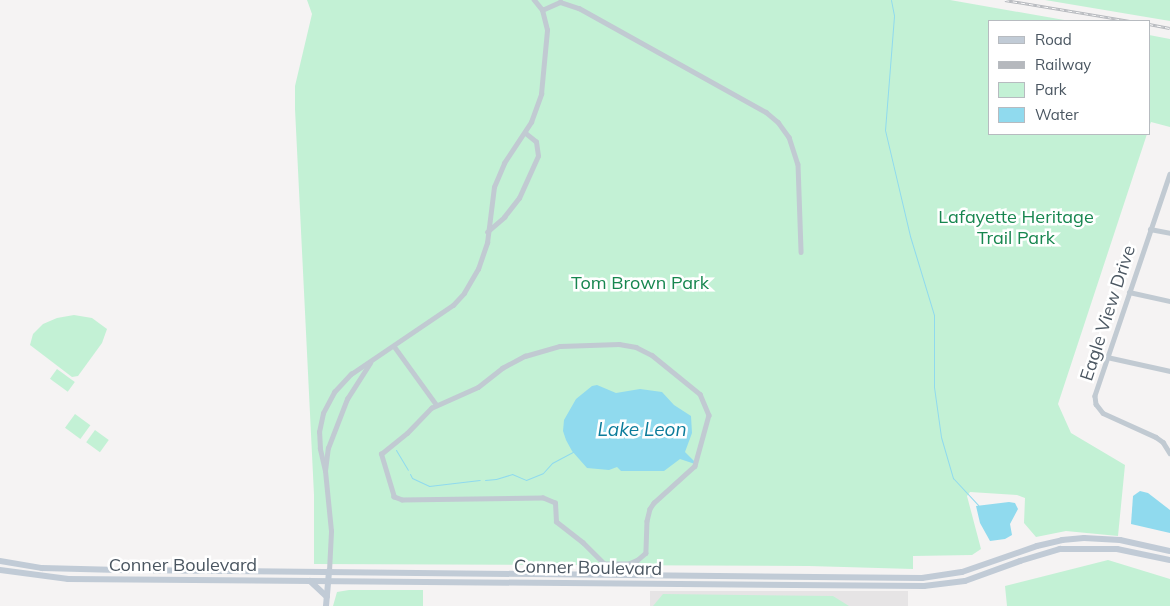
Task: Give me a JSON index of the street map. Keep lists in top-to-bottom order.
{
  "streets": {
    "main road": ["Conner Boulevard"],
    "street": ["Eagle View Drive"]
  },
  "water": ["Lake Leon"],
  "parks": ["Lafayette Heritage Trail Park", "Tom Brown Park"],
  "legend": [
    "Road",
    "Railway",
    "Park",
    "Water"
  ]
}
